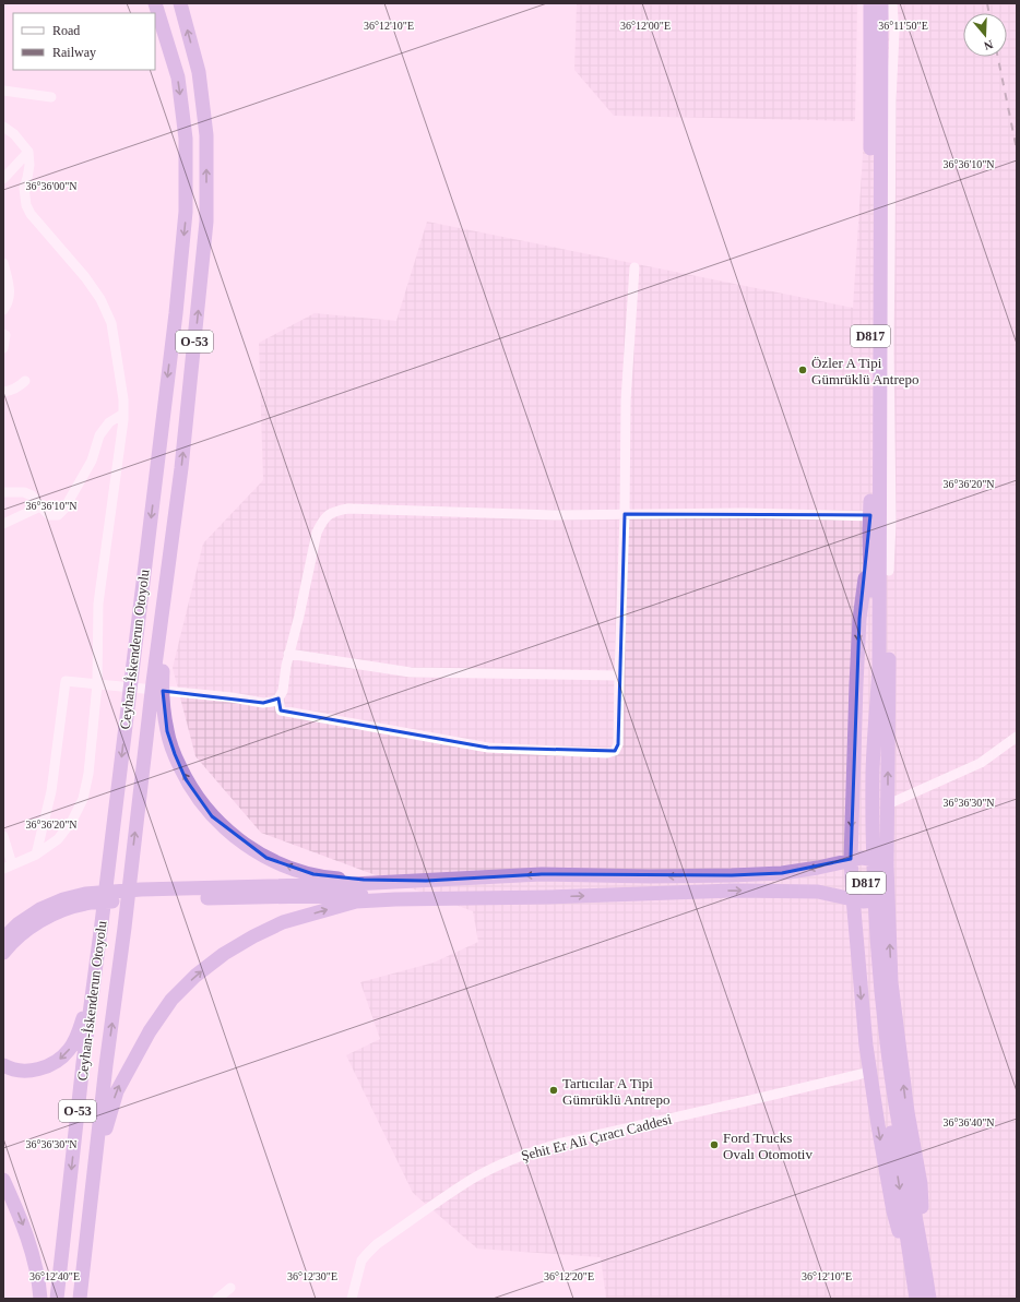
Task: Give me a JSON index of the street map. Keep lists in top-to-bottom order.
{
  "streets": {
    "highway": ["D817", "O-53", "Ceyhan-İskenderun Otoyolu"],
    "street": ["Şehit Er Ali Çıracı Caddesi"]
  },
  "places": ["Özler A Tipi Gümrüklü Antrepo", "Tartıcılar A Tipi Gümrüklü Antrepo", "Ford Trucks Ovalı Otomotiv"],
  "legend": ["Road", "Railway"],
  "north": "bottom",
  "coordinates": [
    "36°12'00\"E",
    "36°12'10\"E",
    "36°11'50\"E",
    "36°36'10\"N",
    "36°36'00\"N",
    "36°36'20\"N",
    "36°36'30\"N",
    "36°36'40\"N",
    "36°12'40\"E",
    "36°12'30\"E",
    "36°12'20\"E"
  ]
}
